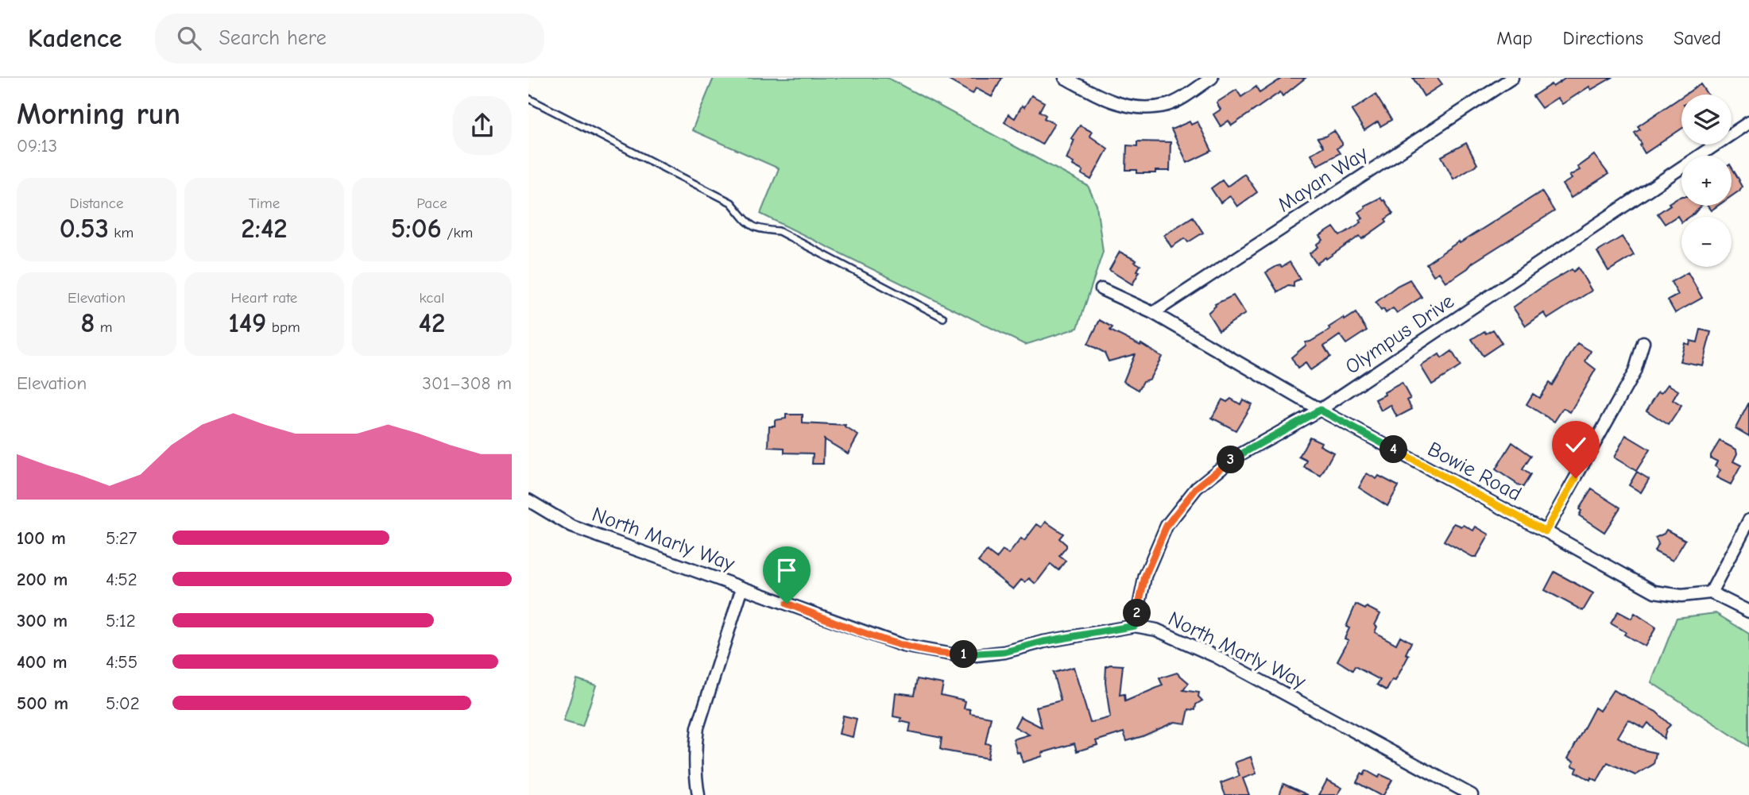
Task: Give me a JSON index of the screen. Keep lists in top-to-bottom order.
{
  "streets": {
    "street": [
      "Mayan Way",
      "Olympus Drive",
      "Bowie Road",
      "North Marly Way"
    ]
  },
  "crossings": [
    ["Mayan Way", "Bowie Road"],
    ["Olympus Drive", "Bowie Road"],
    ["Olympus Drive", "North Marly Way"]
  ],
  "page": {
    "header": "Kadence",
    "search": "Search here",
    "nav": ["Map", "Directions", "Saved"],
    "heading": ["Morning run", "09:13"],
    "map_buttons": ["+", "−"],
    "stats": [
      ["Distance", "0.53 km"],
      ["Time", "2:42"],
      ["Pace", "5:06 /km"],
      ["Elevation", "8 m"],
      ["Heart rate", "149 bpm"],
      ["kcal", "42"]
    ],
    "chart": ["Elevation", "301–308 m"],
    "pins": [
      "4",
      "3",
      "2",
      "1"
    ],
    "list": [
      {
        "name": "100 m",
        "note": "5:27"
      },
      {
        "name": "200 m",
        "note": "4:52"
      },
      {
        "name": "300 m",
        "note": "5:12"
      },
      {
        "name": "400 m",
        "note": "4:55"
      },
      {
        "name": "500 m",
        "note": "5:02"
      }
    ]
  }
}
